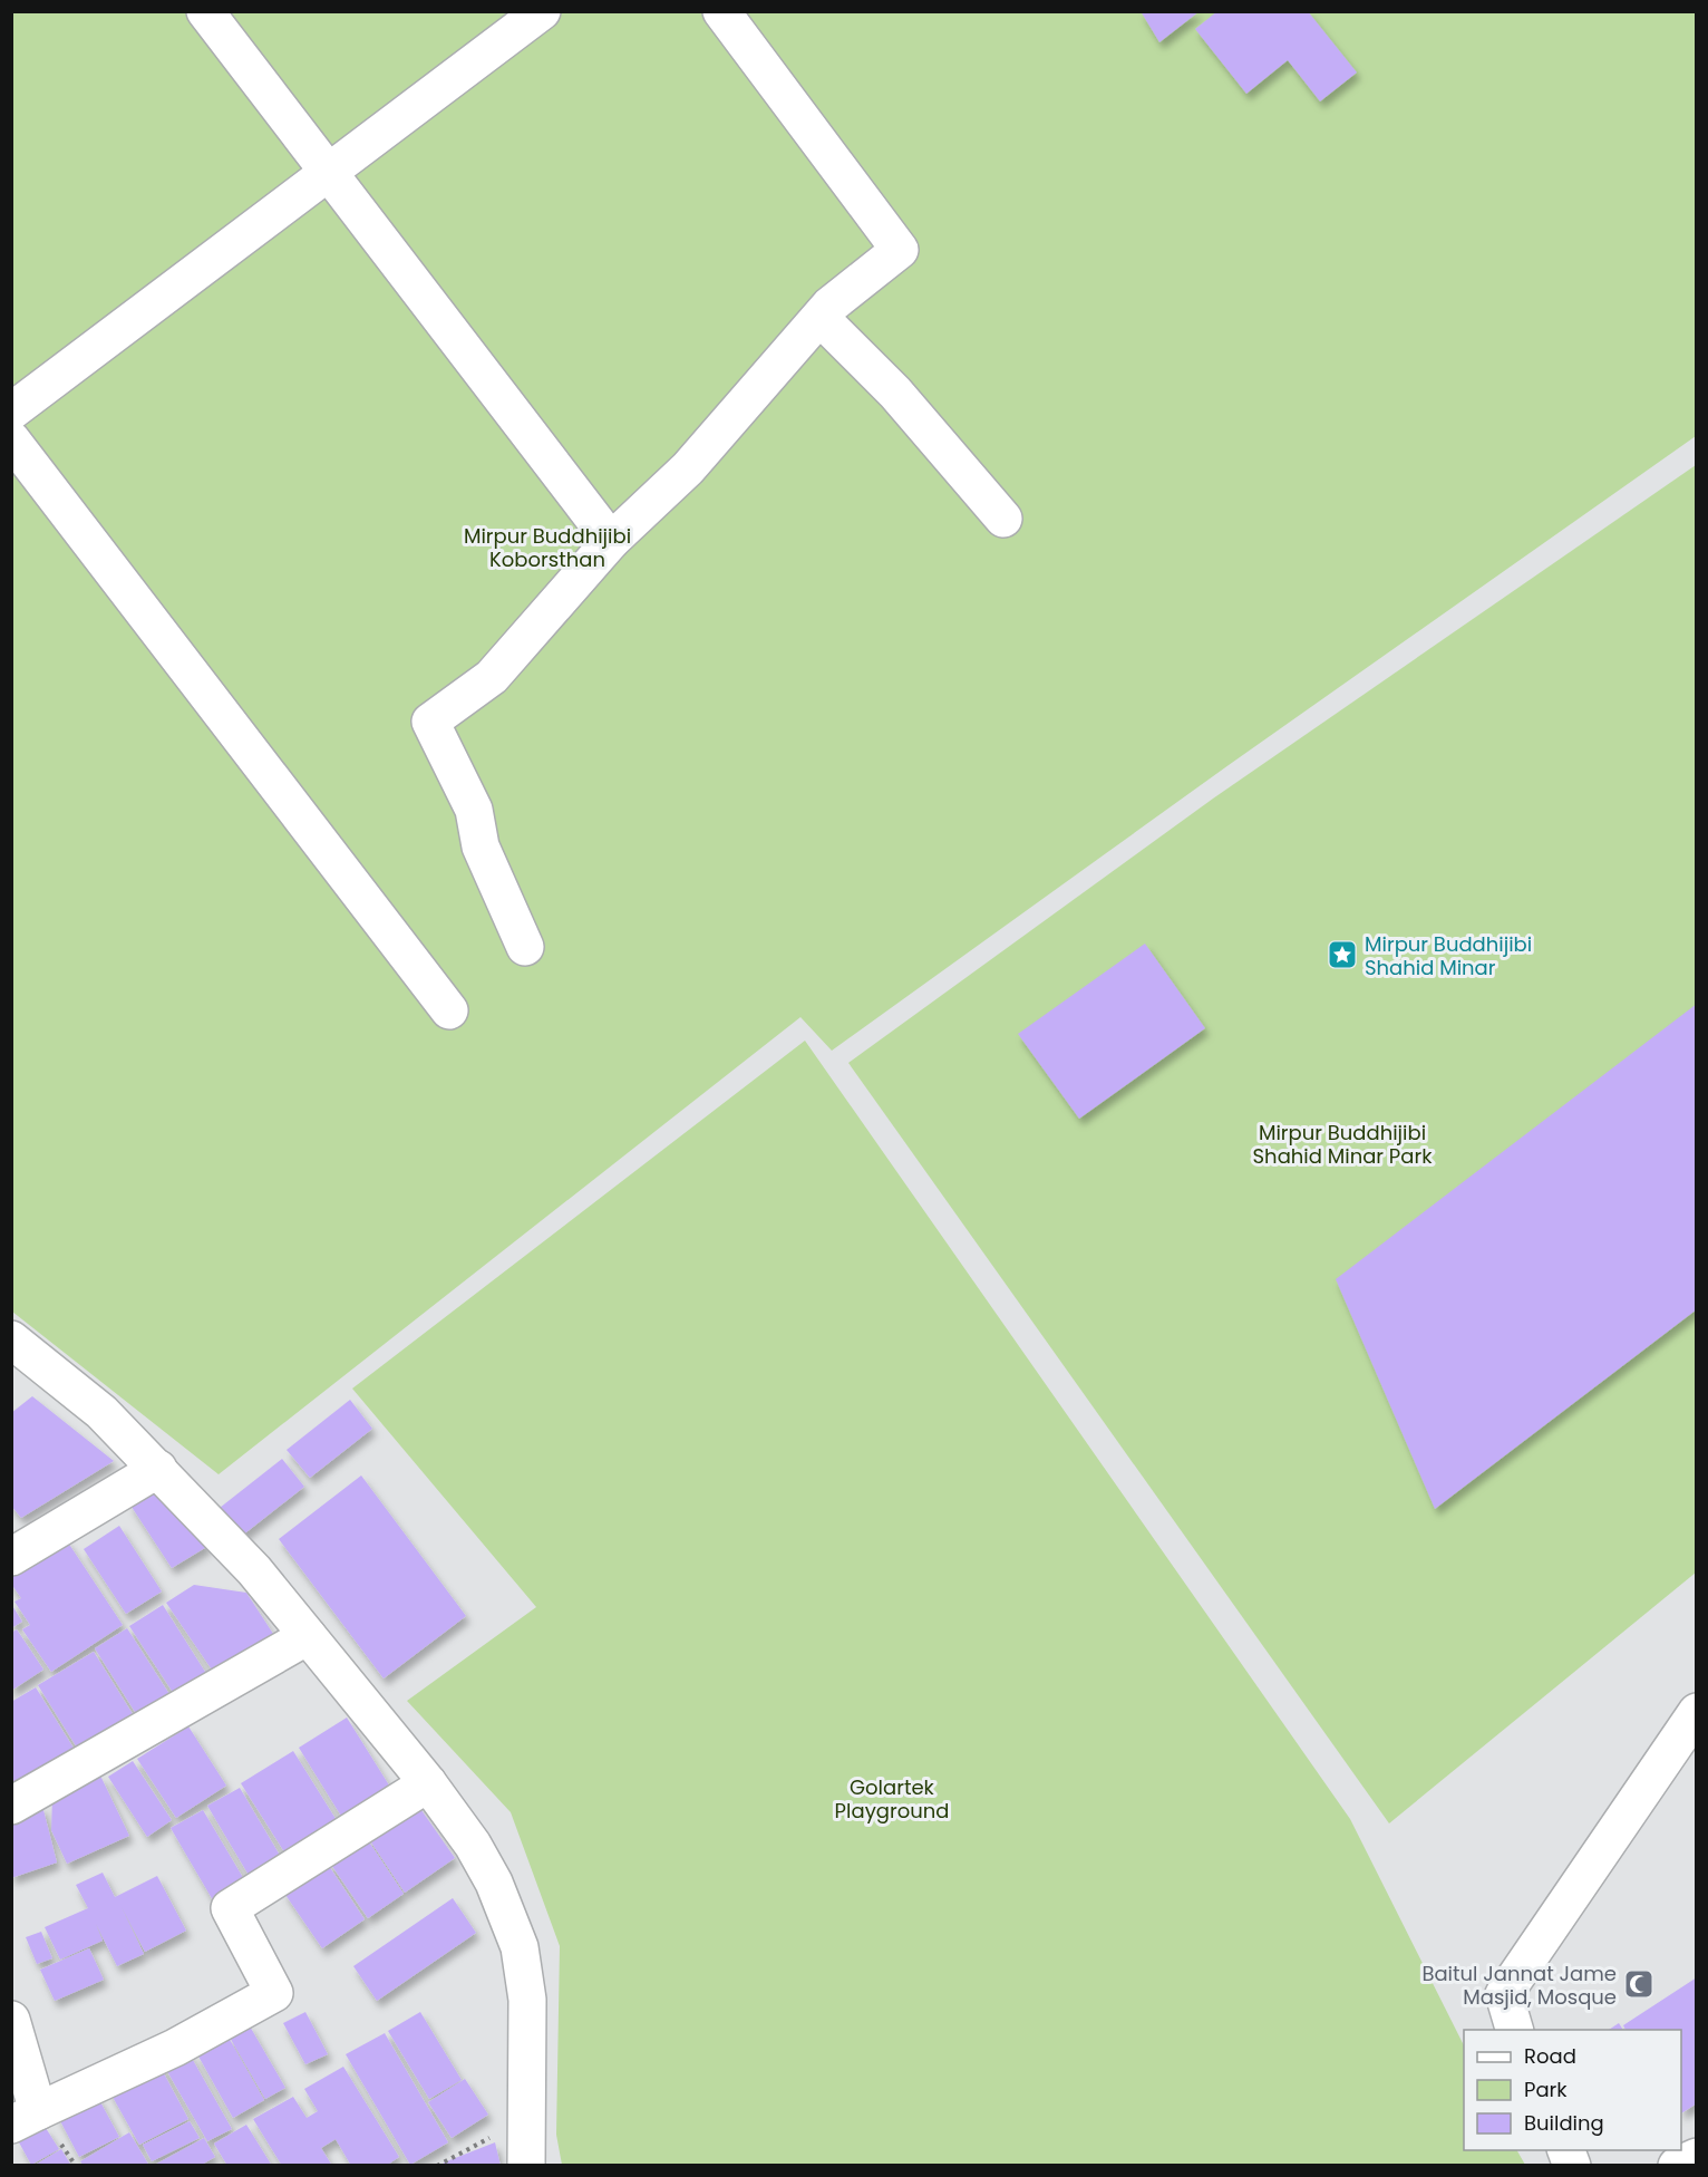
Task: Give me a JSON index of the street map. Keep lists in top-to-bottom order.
{
  "parks": ["Mirpur Buddhijibi Koborsthan", "Mirpur Buddhijibi Shahid Minar Park", "Golartek Playground"],
  "places": {
    "place": ["Mirpur Buddhijibi Shahid Minar"],
    "mosque": ["Baitul Jannat Jame Masjid, Mosque"]
  },
  "legend": ["Road", "Park", "Building"]
}
